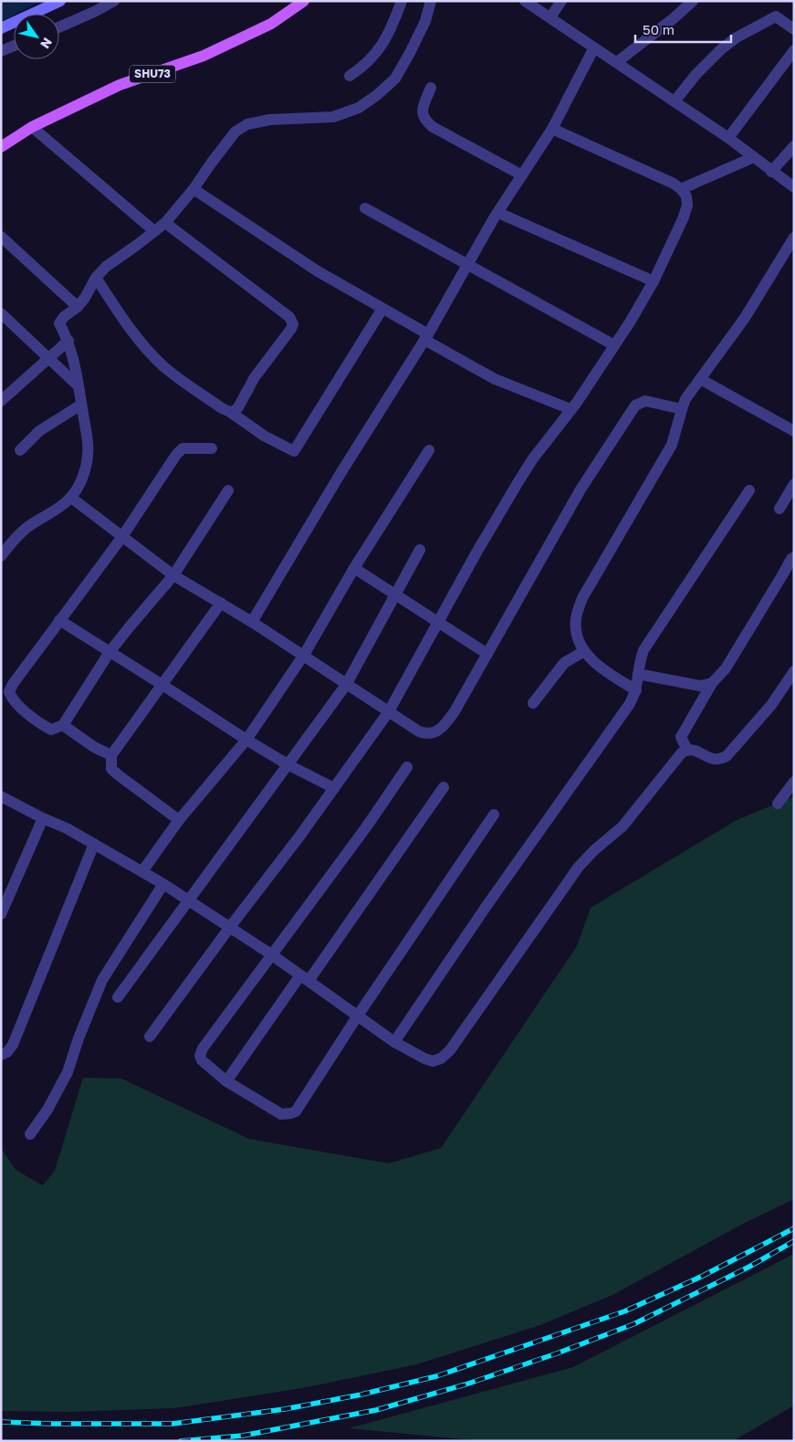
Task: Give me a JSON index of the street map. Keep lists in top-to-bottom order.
{
  "streets": {
    "main road": ["SHU73"]
  },
  "scale_bar": "50 m",
  "north": "bottom right"
}
